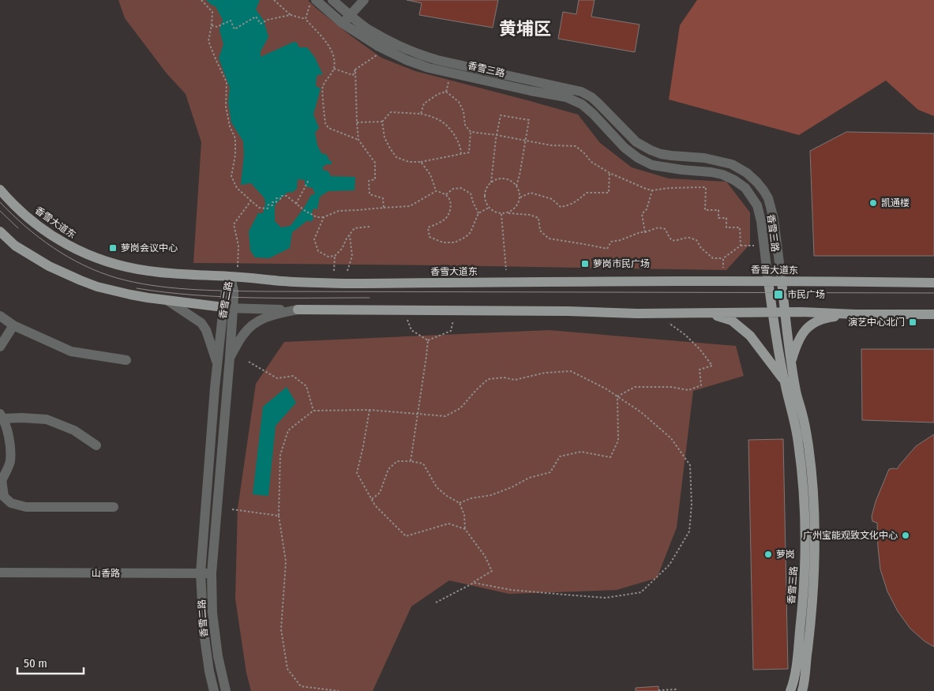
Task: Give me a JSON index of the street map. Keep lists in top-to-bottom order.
{
  "streets": {
    "main road": ["香雪三路", "香雪大道东"],
    "street": ["香雪二路", "山香路"]
  },
  "crossings": [
    ["香雪三路", "香雪大道东"],
    ["香雪大道东", "香雪二路"],
    ["香雪二路", "山香路"]
  ],
  "districts": ["黄埔区"],
  "places": {
    "other": ["凯通楼", "广州宝能观致文化中心", "萝岗"],
    "transit": [
      "萝岗会议中心",
      "萝岗市民广场",
      "市民广场",
      "演艺中心北门"
    ]
  },
  "scale_bar": "50 m"
}
